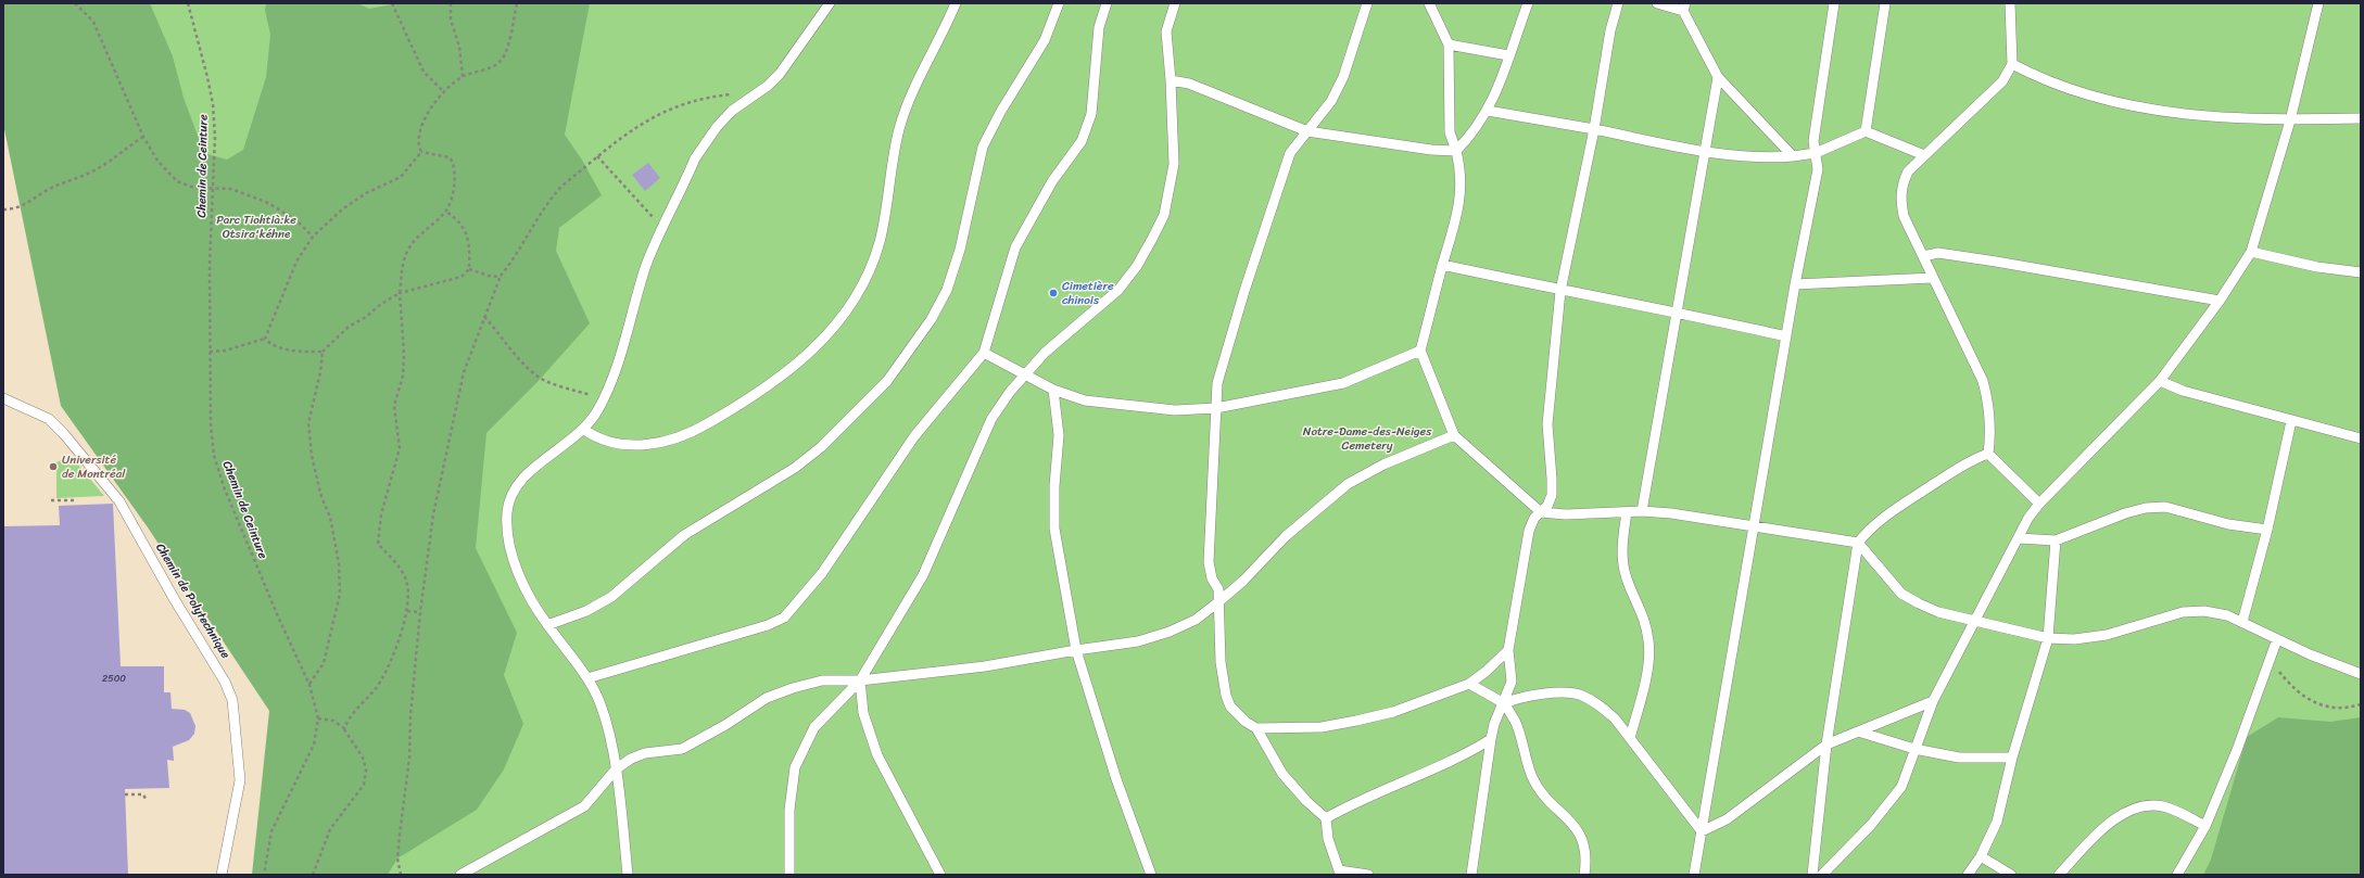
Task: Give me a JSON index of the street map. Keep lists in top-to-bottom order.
{
  "streets": {
    "lane": ["Chemin de Polytechnique"],
    "path": ["Chemin de Ceinture"]
  },
  "parks": ["Parc Tiohtià:ke Otsira'kéhne", "Notre-Dame-des-Neiges Cemetery"],
  "places": ["Cimetière chinois", "Université de Montréal"],
  "house_numbers": ["2500"]
}
